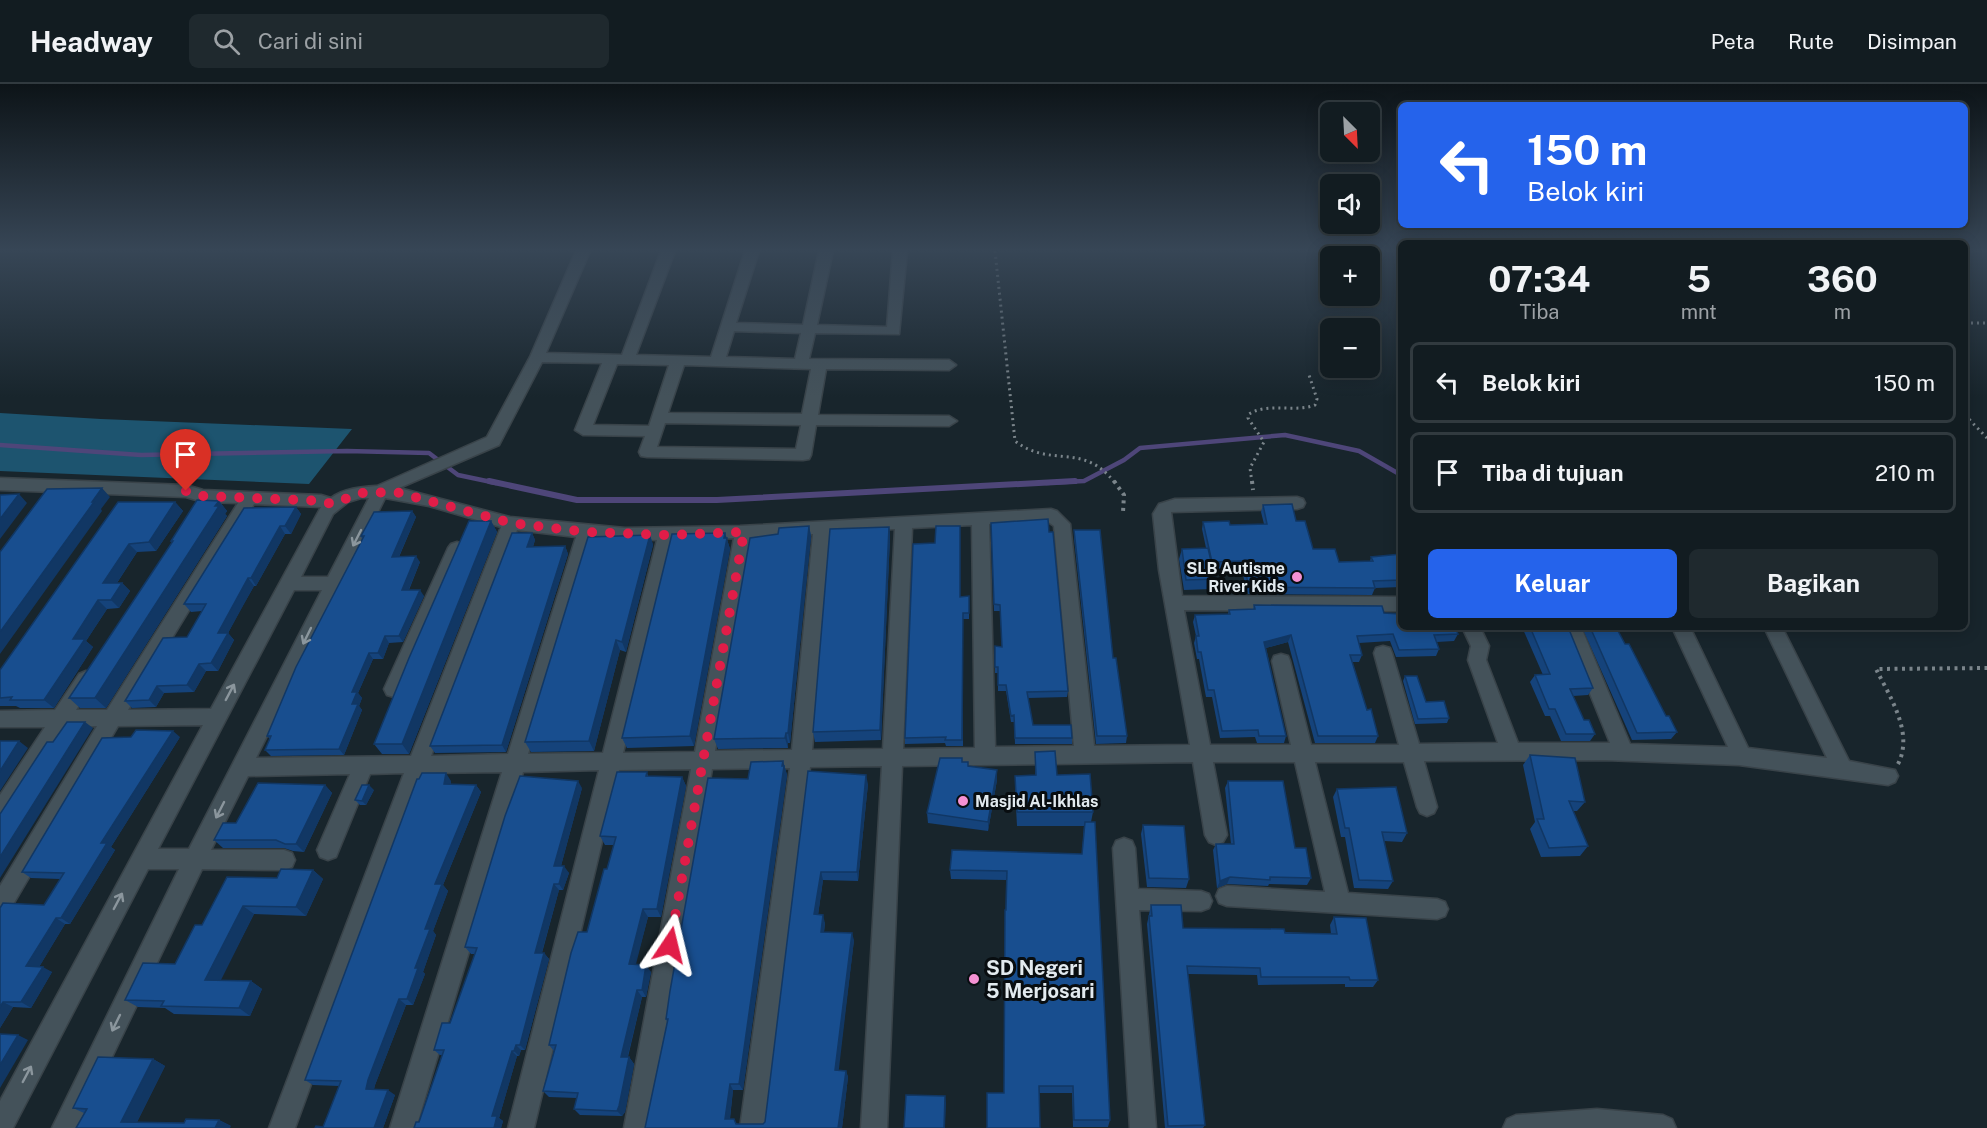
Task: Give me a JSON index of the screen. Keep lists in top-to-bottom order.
{
  "places": ["SLB Autisme River Kids", "Masjid Al-Ikhlas", "SD Negeri 5 Merjosari"],
  "north": "bottom right",
  "page": {
    "header": "Headway",
    "search": "Cari di sini",
    "nav": ["Peta", "Rute", "Disimpan"],
    "map_buttons": ["+", "−"],
    "turn": ["150 m", "Belok kiri"],
    "eta": [
      "07:34",
      "Tiba",
      "5",
      "mnt",
      "360",
      "m"
    ],
    "list": [
      {
        "name": "Belok kiri",
        "value": "150 m"
      },
      {
        "name": "Tiba di tujuan",
        "value": "210 m"
      }
    ],
    "buttons": ["Keluar", "Bagikan"]
  }
}
